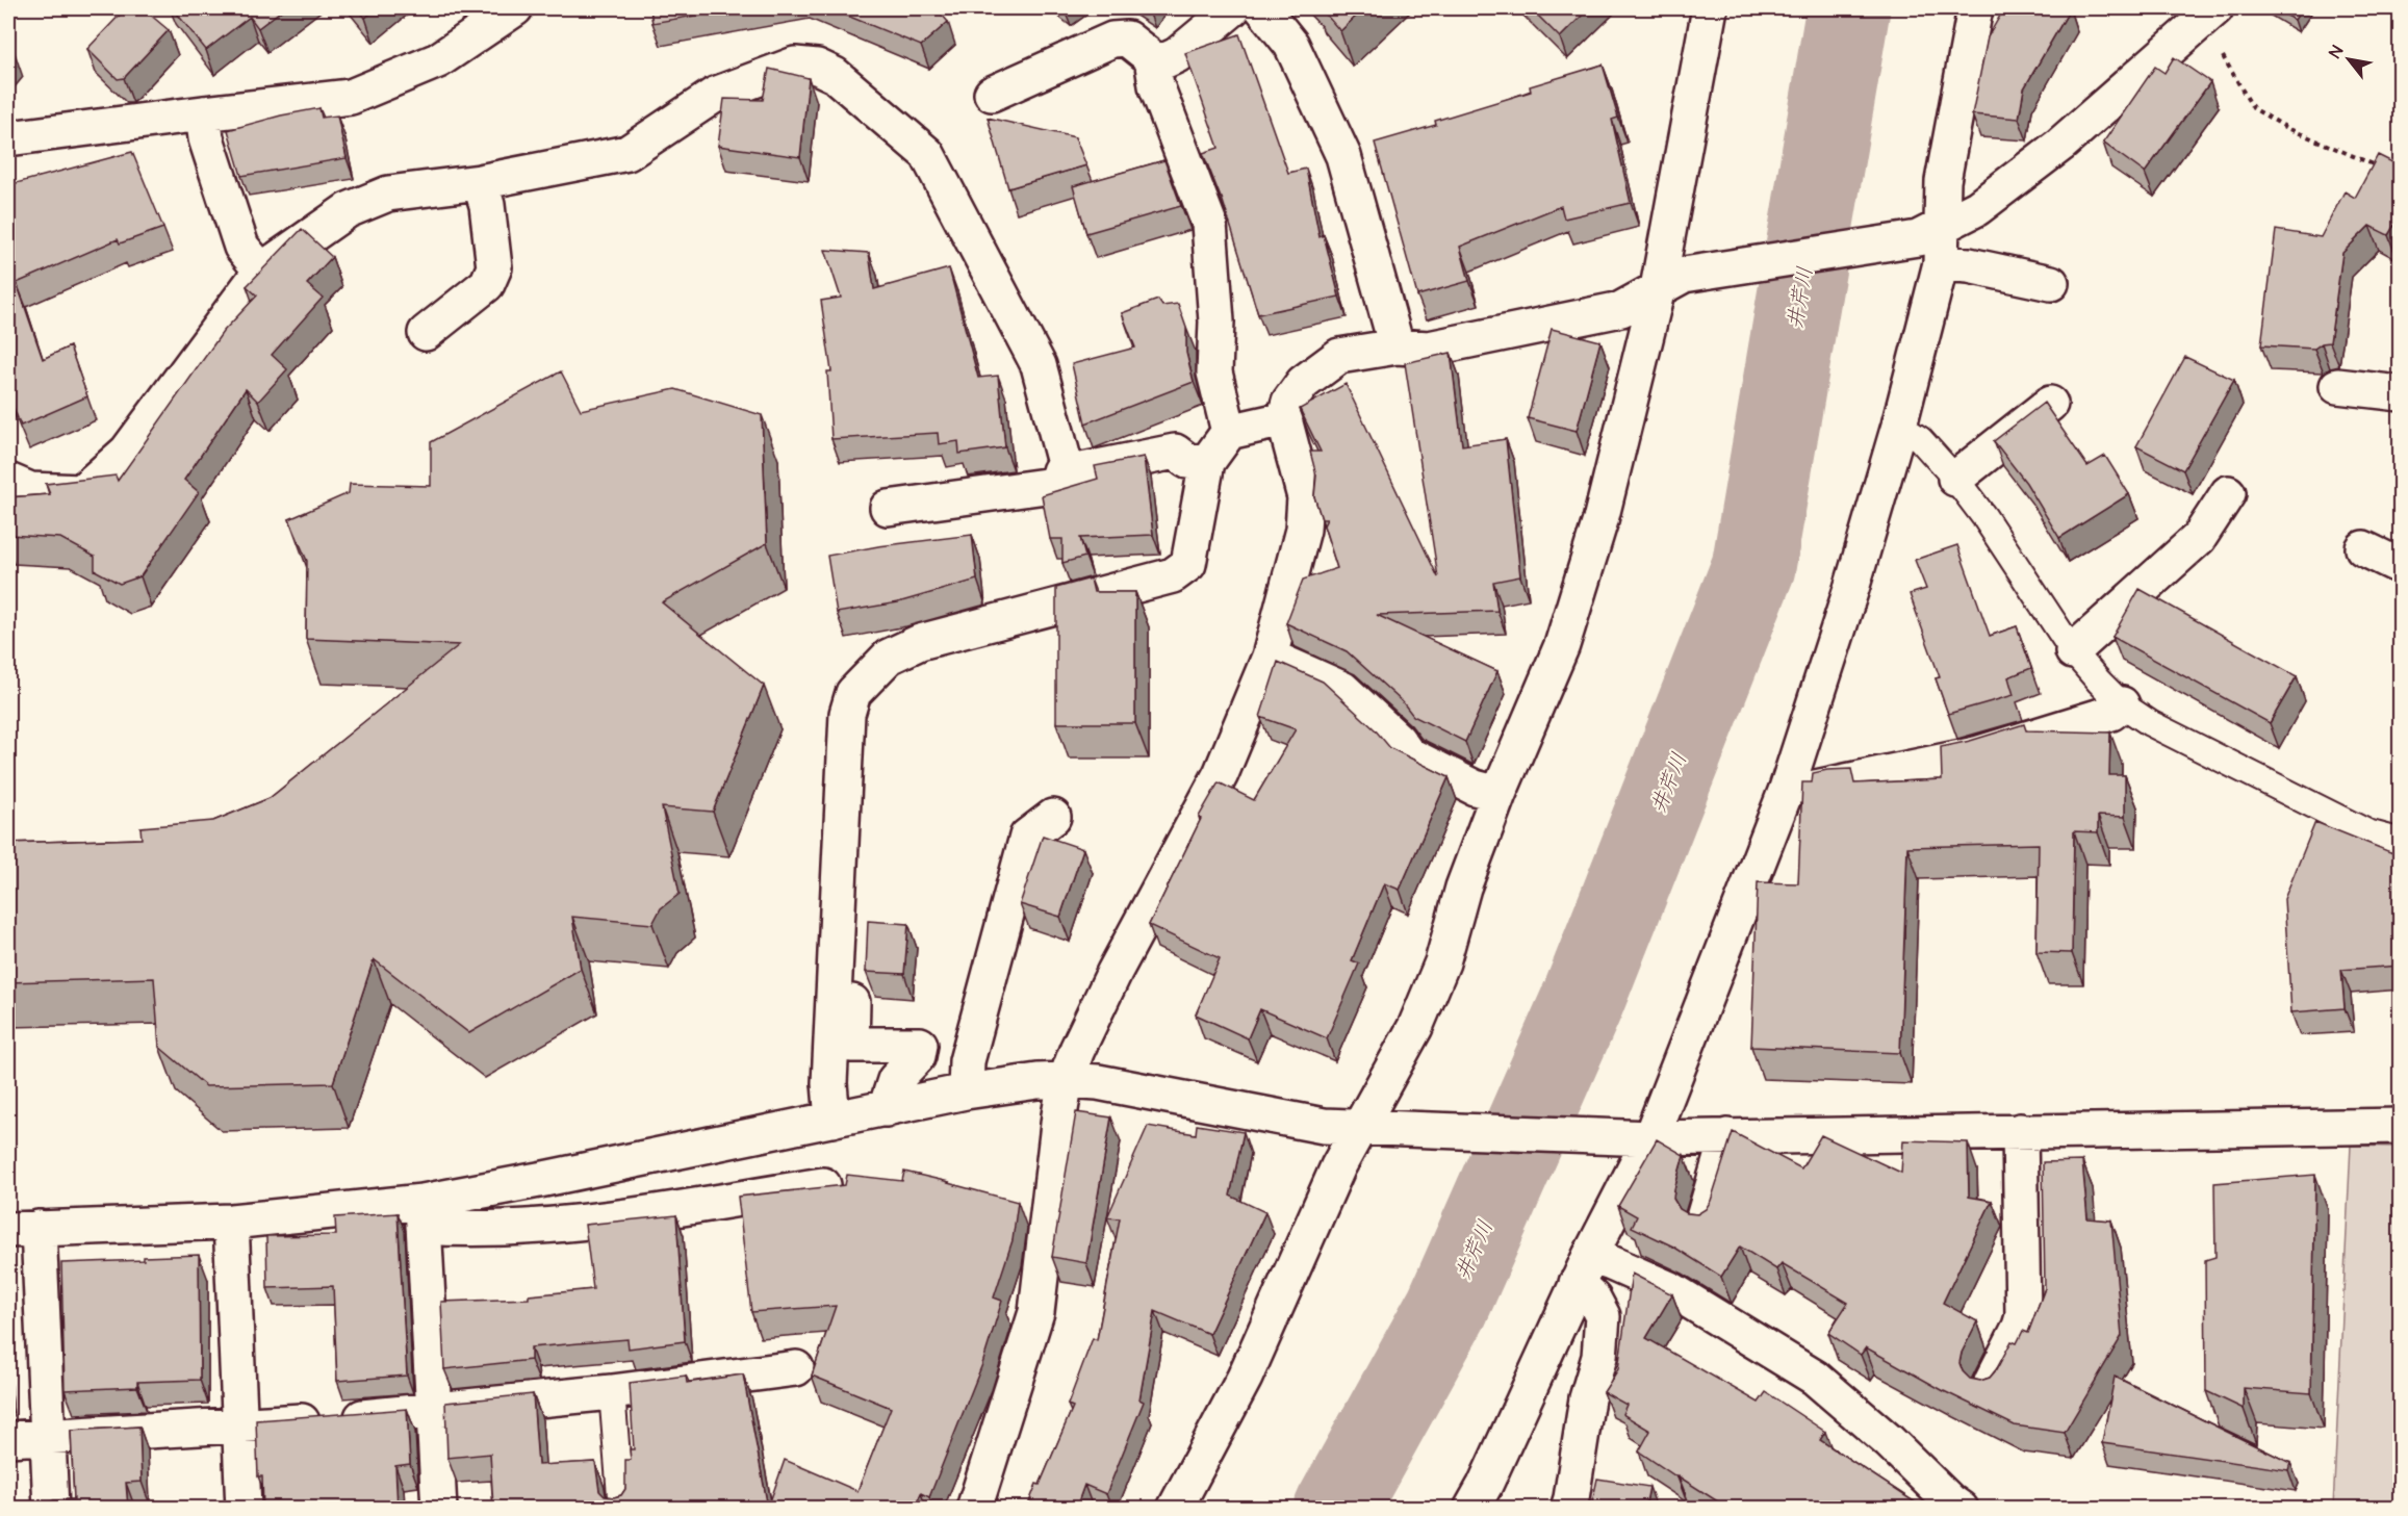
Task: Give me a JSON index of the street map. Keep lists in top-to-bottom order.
{
  "water": ["井芹川"],
  "north": "top left"
}
